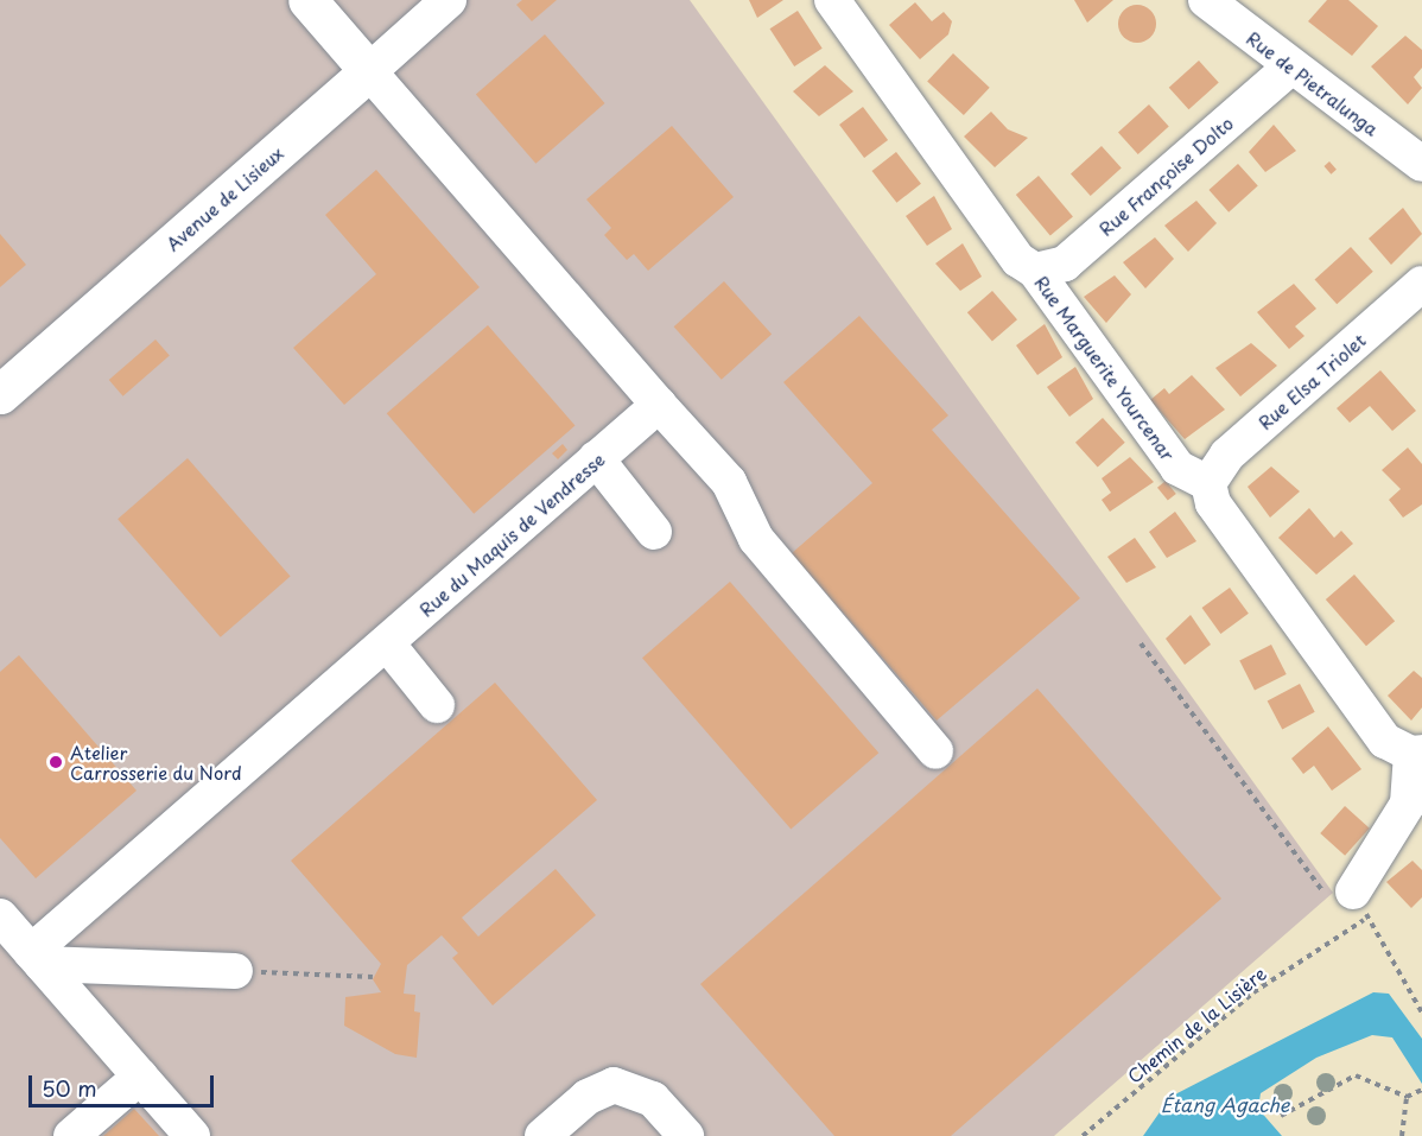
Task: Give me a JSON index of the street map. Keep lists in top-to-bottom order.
{
  "streets": {
    "main road": ["Avenue de Lisieux"],
    "street": [
      "Rue de Pietralunga",
      "Rue Françoise Dolto",
      "Rue Marguerite Yourcenar",
      "Rue Elsa Triolet",
      "Rue du Maquis de Vendresse"
    ],
    "path": ["Chemin de la Lisière"]
  },
  "crossings": [
    ["Rue de Pietralunga", "Rue Françoise Dolto"],
    ["Rue Françoise Dolto", "Rue Marguerite Yourcenar"],
    ["Rue Marguerite Yourcenar", "Rue Elsa Triolet"]
  ],
  "water": ["Étang Agache"],
  "places": ["Atelier Carrosserie du Nord"],
  "scale_bar": "50 m"
}
